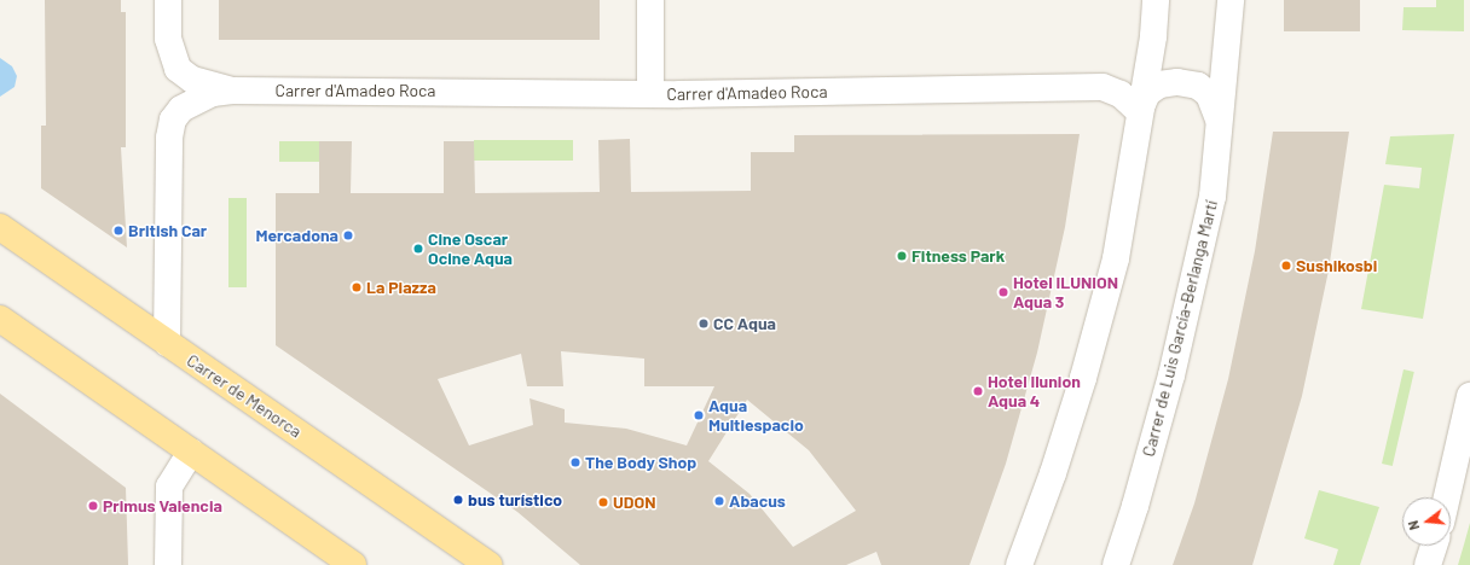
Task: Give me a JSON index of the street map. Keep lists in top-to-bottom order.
{
  "streets": {
    "main road": ["Carrer de Menorca"],
    "street": ["Carrer d'Amadeo Roca", "Carrer de Luis García-Berlanga Martí"]
  },
  "places": [
    "British Car",
    "Mercadona",
    "Cine Oscar Ocine Aqua",
    "Fitness Park",
    "Sushikosbi",
    "La Piazza",
    "Hotel ILUNION Aqua 3",
    "CC Aqua",
    "Hotel Ilunion Aqua 4",
    "Aqua Multiespacio",
    "The Body Shop",
    "bus turístico",
    "Abacus",
    "UDON",
    "Primus Valencia"
  ],
  "north": "left"
}
